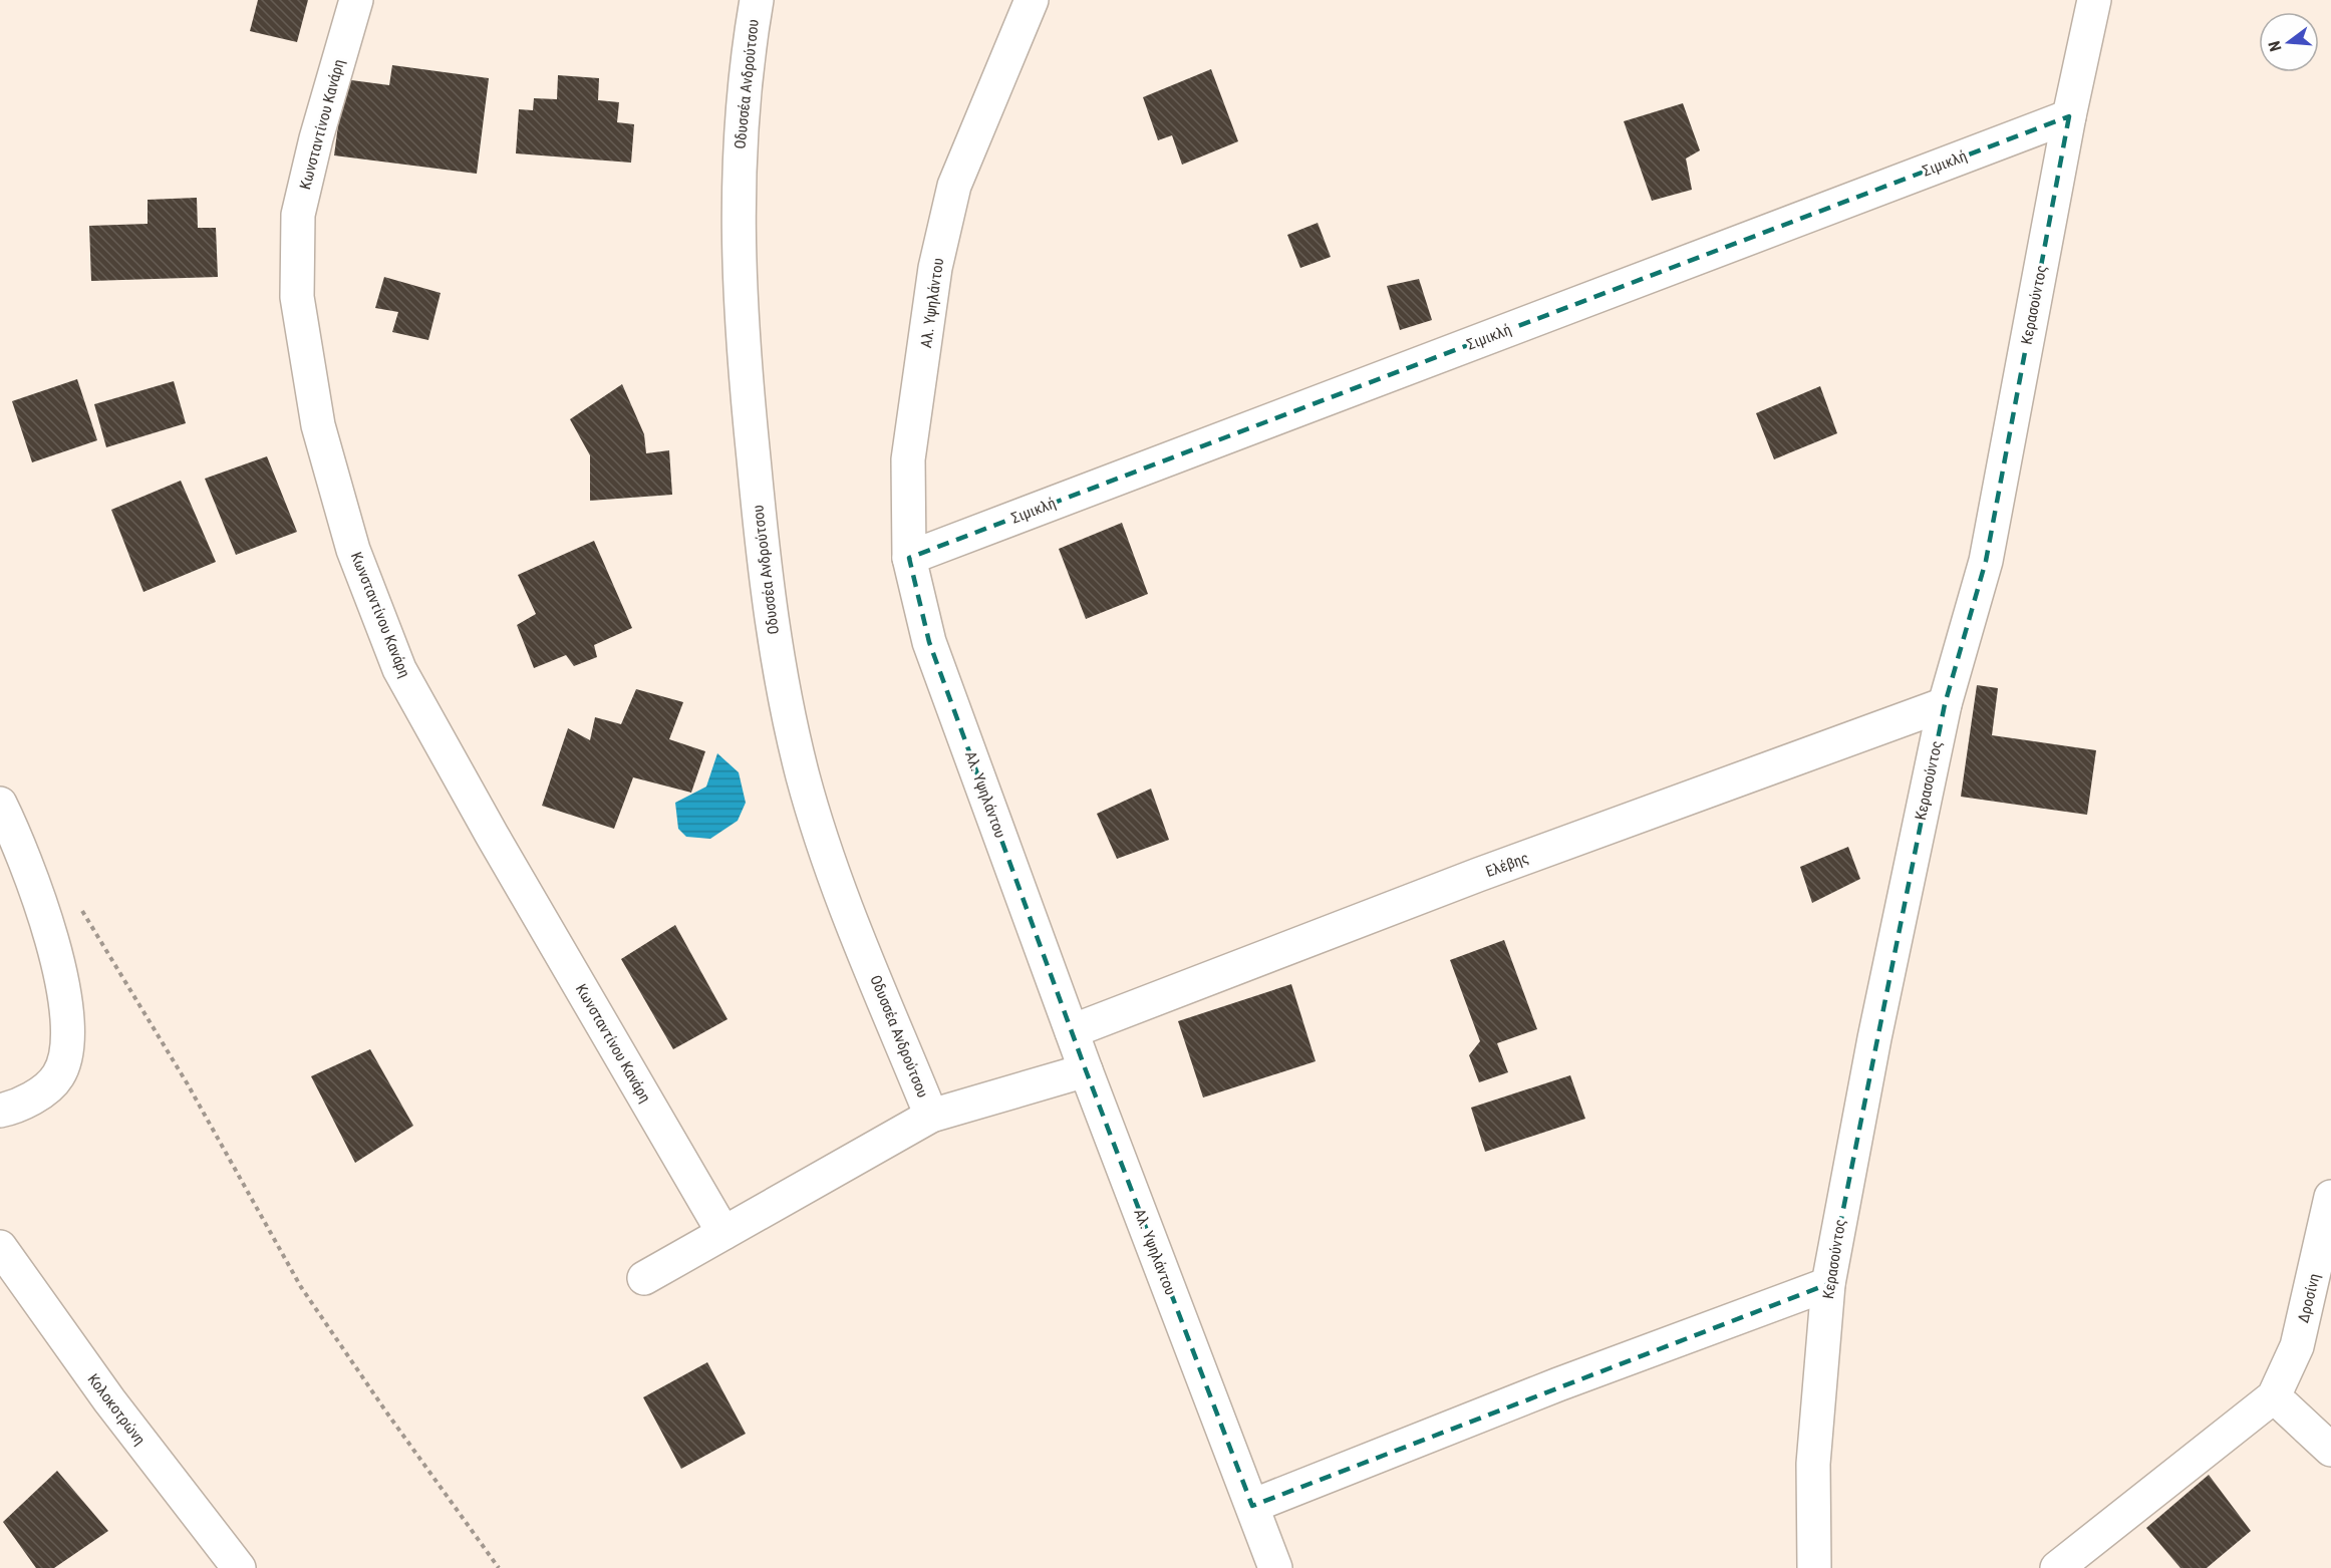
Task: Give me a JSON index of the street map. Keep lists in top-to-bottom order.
{
  "streets": {
    "street": [
      "Οδυσσέα Ανδρούτσου",
      "Κωνσταντίνου Κανάρη",
      "Σιμικλή",
      "Αλ. Υψηλάντου",
      "Κερασούντος",
      "Ελέβης",
      "Δροσίνη",
      "Κολοκοτρώνη"
    ]
  },
  "crossings": [
    ["Σιμικλή", "Αλ. Υψηλάντου"],
    ["Σιμικλή", "Κερασούντος"],
    ["Αλ. Υψηλάντου", "Ελέβης"],
    ["Κερασούντος", "Ελέβης"]
  ],
  "north": "left"
}
